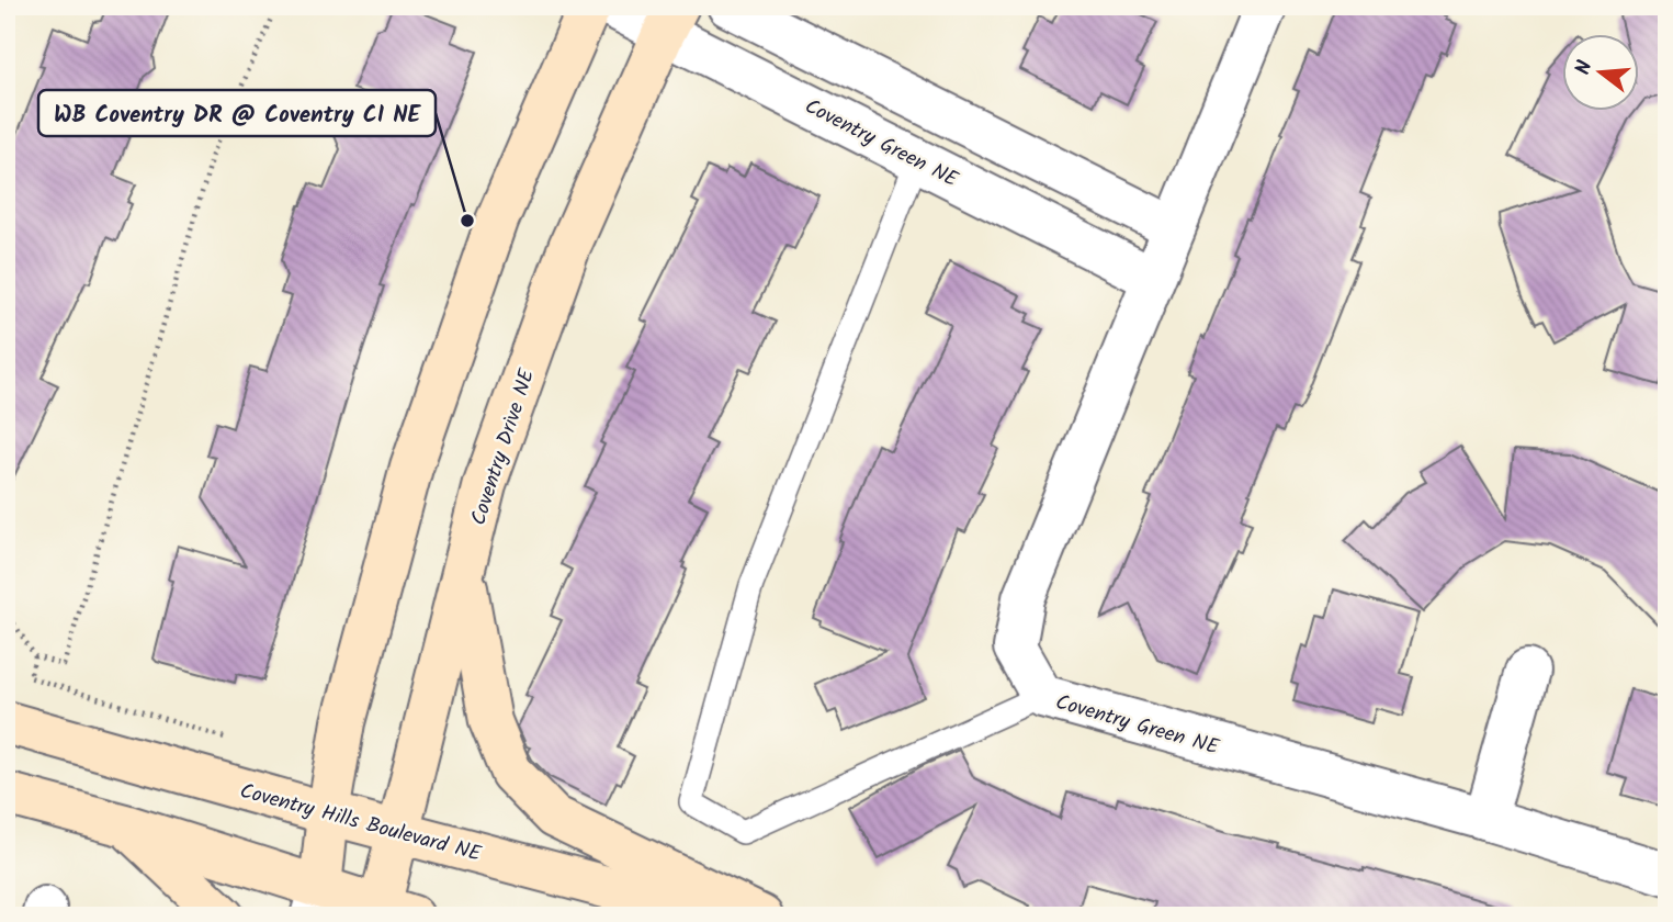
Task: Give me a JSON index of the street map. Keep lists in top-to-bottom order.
{
  "streets": {
    "street": ["Coventry Green NE", "Coventry Drive NE", "Coventry Hills Boulevard NE"]
  },
  "crossings": [
    ["Coventry Green NE", "Coventry Drive NE"],
    ["Coventry Drive NE", "Coventry Hills Boulevard NE"]
  ],
  "places": ["WB Coventry DR @ Coventry CI NE"],
  "north": "left"
}
